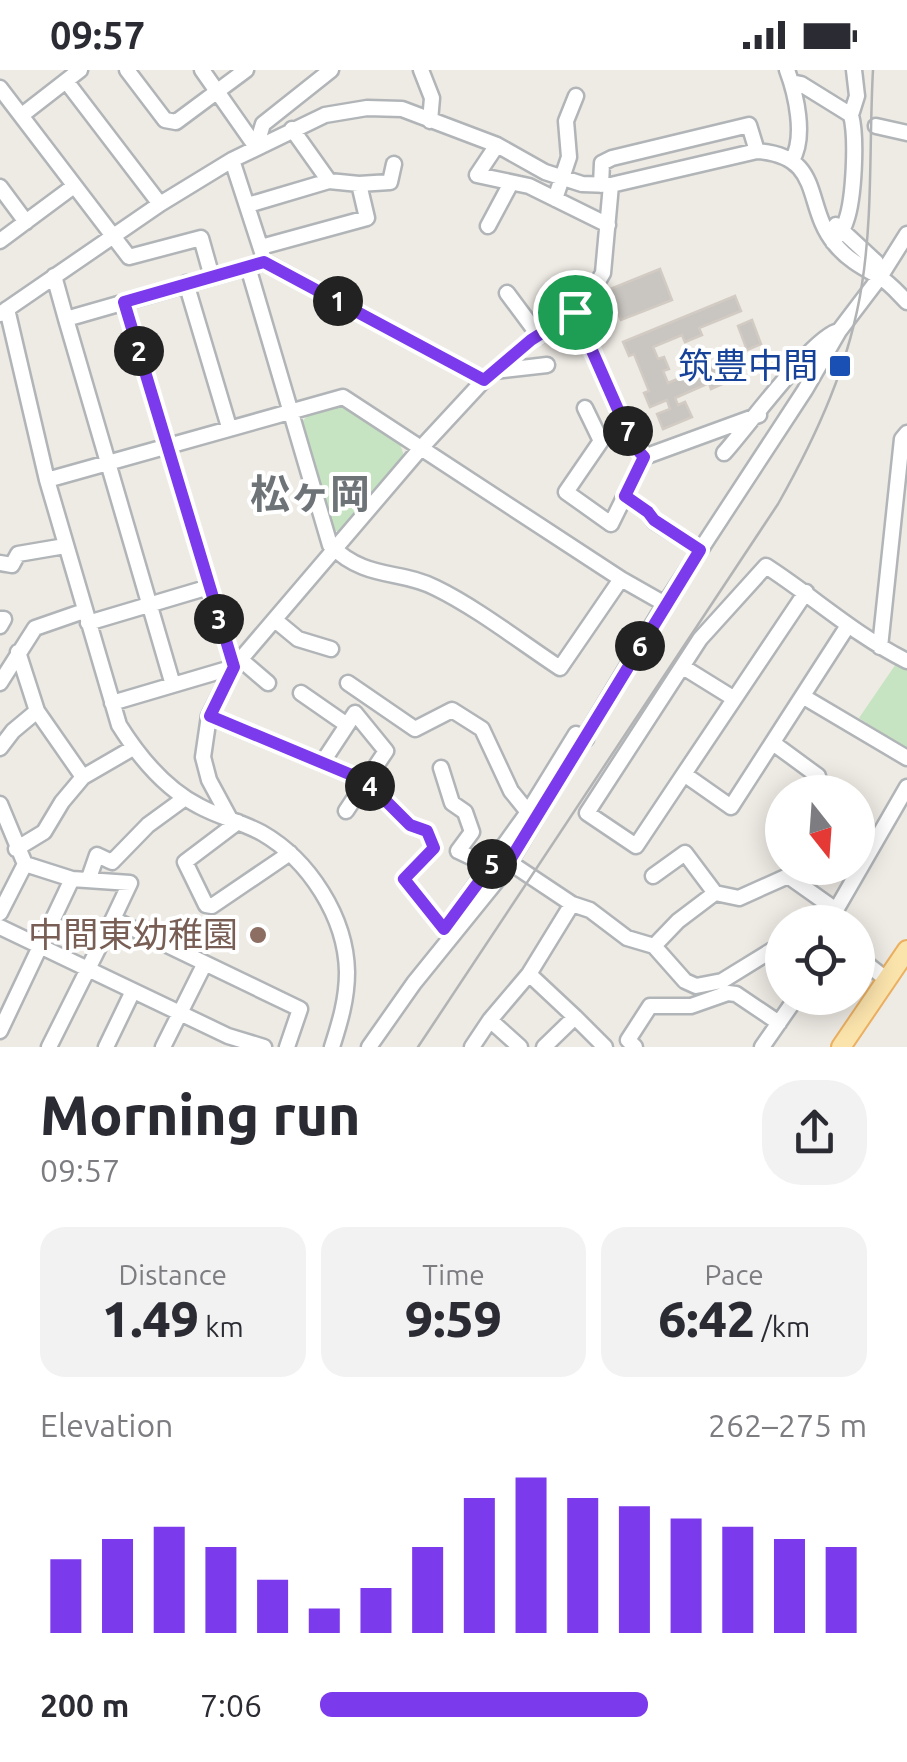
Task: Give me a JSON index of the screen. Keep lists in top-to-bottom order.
{
  "districts": ["松ヶ岡"],
  "places": {
    "transit": ["筑豊中間"],
    "other": ["中間東幼稚園"]
  },
  "north": "bottom",
  "page": {
    "status": "09:57",
    "pins": [
      "1",
      "2",
      "7",
      "3",
      "6",
      "4",
      "5"
    ],
    "heading": ["Morning run", "09:57"],
    "stats": [
      ["Distance", "1.49 km"],
      ["Time", "9:59"],
      ["Pace", "6:42 /km"]
    ],
    "chart": ["Elevation", "262–275 m"],
    "list": [
      {
        "name": "200 m",
        "note": "7:06"
      }
    ]
  }
}
